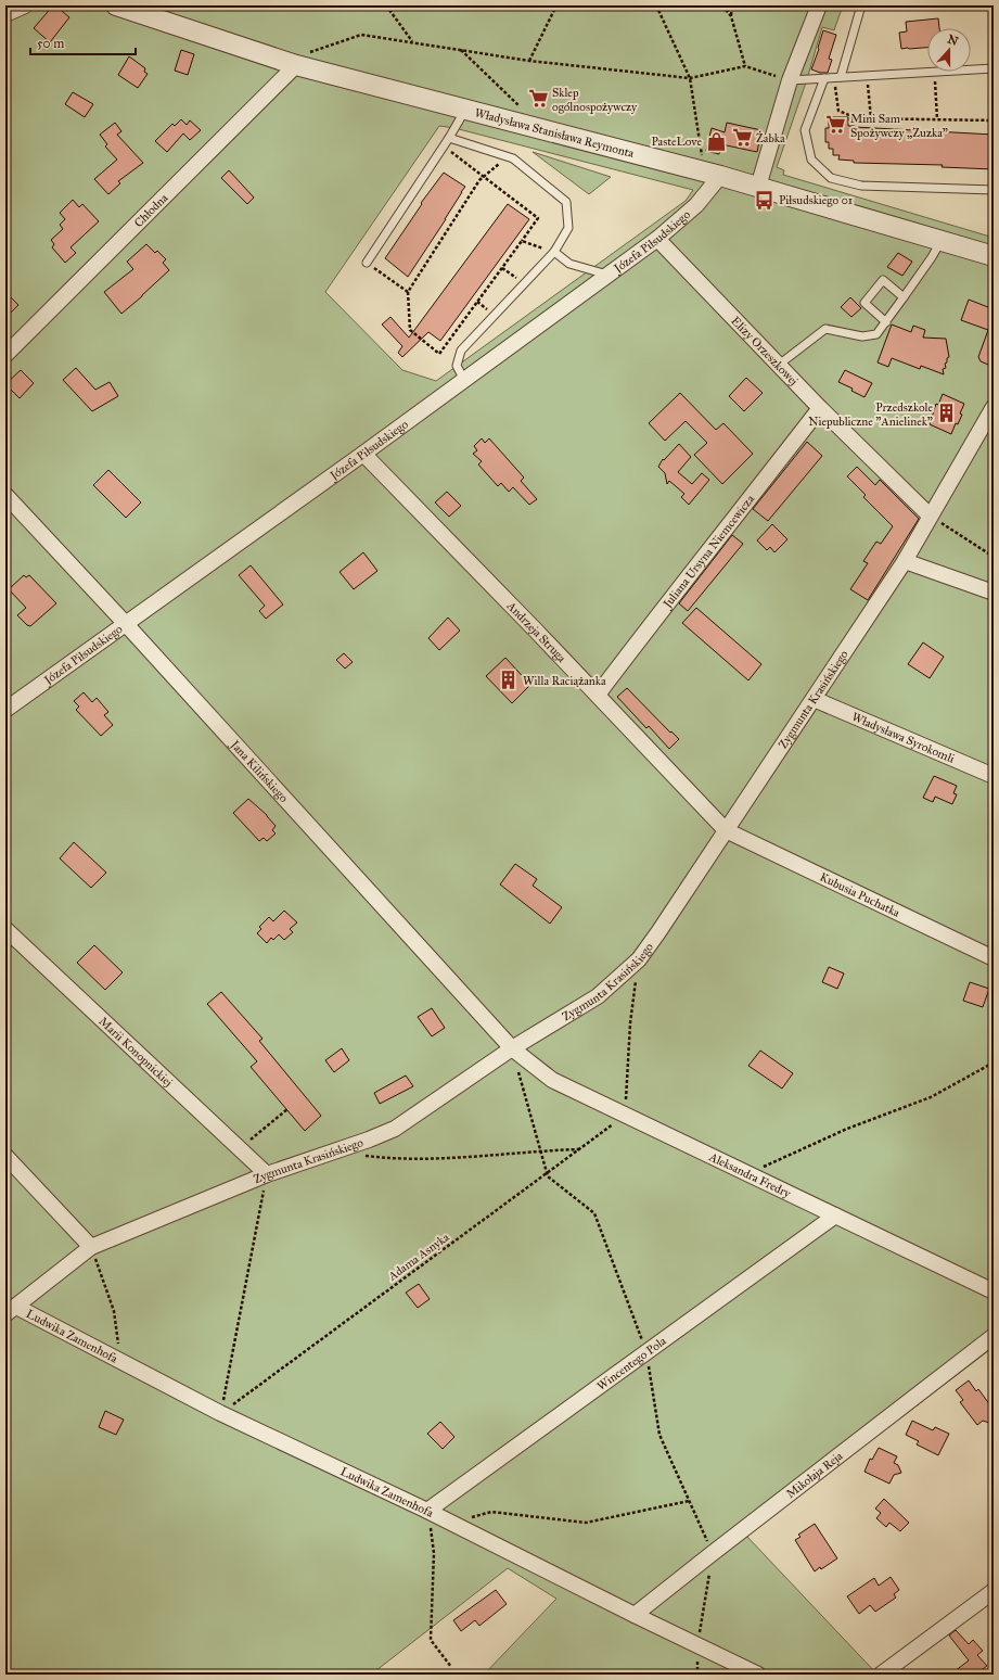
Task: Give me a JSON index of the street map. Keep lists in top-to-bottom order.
{
  "streets": {
    "street": [
      "Władysława Stanisława Reymonta",
      "Chłodna",
      "Józefa Piłsudskiego",
      "Elizy Orzeszkowej",
      "Juliana Ursyna Niemcewicza",
      "Andrzeja Struga",
      "Zygmunta Krasińskiego",
      "Władysława Syrokomli",
      "Jana Kilińskiego",
      "Kubusia Puchatka",
      "Marii Konopnickiej",
      "Aleksandra Fredry",
      "Ludwika Zamenhofa",
      "Wincentego Pola",
      "Mikołaja Reja"
    ],
    "path": ["Adama Asnyka"]
  },
  "crossings": [
    ["Władysława Stanisława Reymonta", "Chłodna"],
    ["Władysława Stanisława Reymonta", "Józefa Piłsudskiego"],
    ["Józefa Piłsudskiego", "Elizy Orzeszkowej"],
    ["Józefa Piłsudskiego", "Andrzeja Struga"],
    ["Józefa Piłsudskiego", "Jana Kilińskiego"],
    ["Elizy Orzeszkowej", "Juliana Ursyna Niemcewicza"],
    ["Elizy Orzeszkowej", "Zygmunta Krasińskiego"],
    ["Juliana Ursyna Niemcewicza", "Andrzeja Struga"],
    ["Andrzeja Struga", "Zygmunta Krasińskiego"],
    ["Andrzeja Struga", "Kubusia Puchatka"],
    ["Zygmunta Krasińskiego", "Władysława Syrokomli"],
    ["Zygmunta Krasińskiego", "Jana Kilińskiego"],
    ["Zygmunta Krasińskiego", "Kubusia Puchatka"],
    ["Zygmunta Krasińskiego", "Marii Konopnickiej"],
    ["Zygmunta Krasińskiego", "Aleksandra Fredry"],
    ["Zygmunta Krasińskiego", "Ludwika Zamenhofa"],
    ["Jana Kilińskiego", "Aleksandra Fredry"],
    ["Aleksandra Fredry", "Adama Asnyka"],
    ["Aleksandra Fredry", "Wincentego Pola"],
    ["Adama Asnyka", "Ludwika Zamenhofa"],
    ["Ludwika Zamenhofa", "Wincentego Pola"],
    ["Ludwika Zamenhofa", "Mikołaja Reja"]
  ],
  "places": {
    "supermarket": ["Sklep ogólnospożywczy", "Mini Sam Spożywczy „Zuzka”", "Żabka"],
    "shop": ["PasteLove"],
    "bus stop": ["Piłsudskiego 01"],
    "building": ["Przedszkole Niepubliczne \"Anielinek\"", "Willa Raciążanka"]
  },
  "scale_bar": "50 m",
  "north": "top"
}
